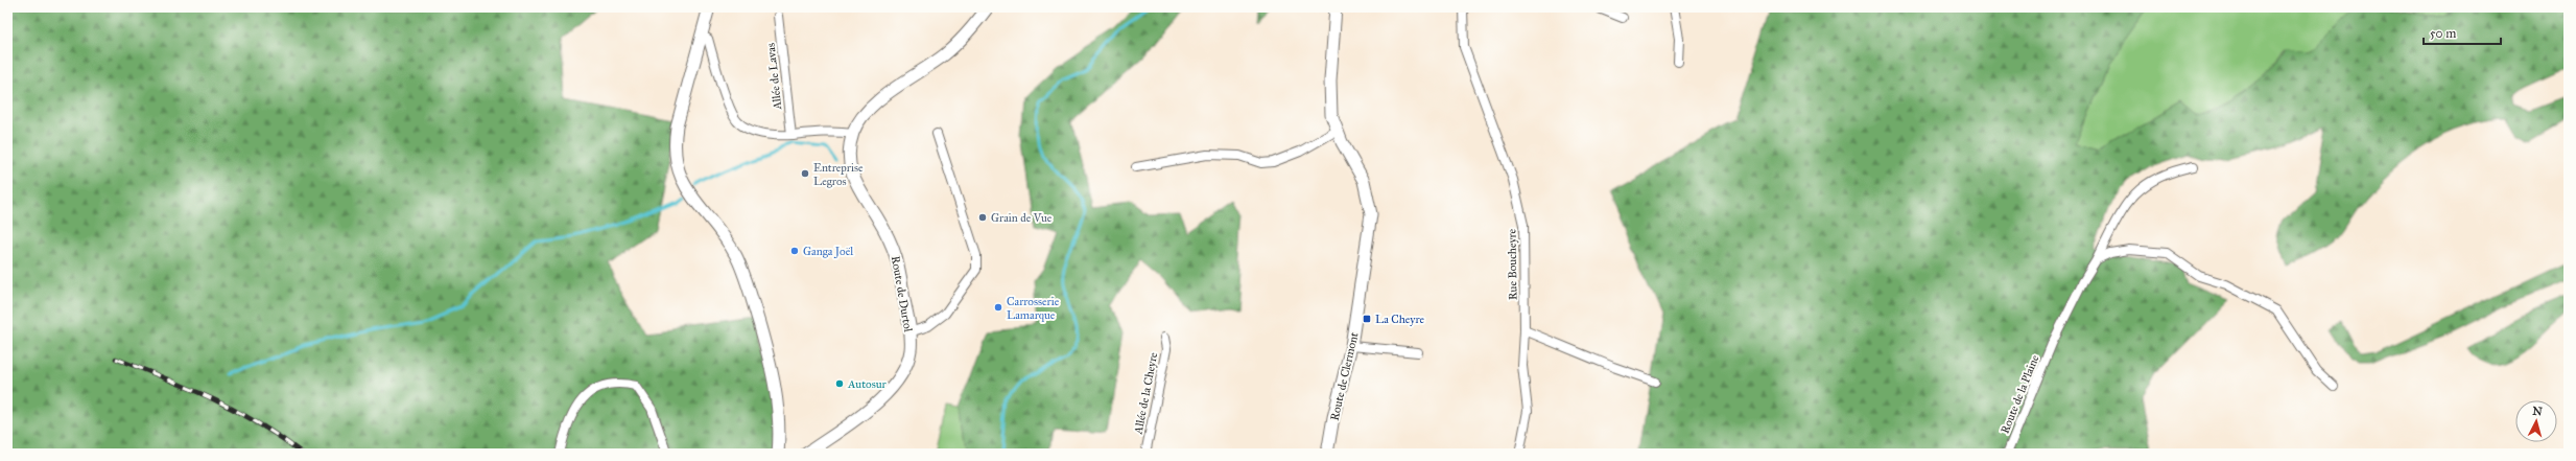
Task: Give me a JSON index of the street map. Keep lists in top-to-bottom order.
{
  "streets": {
    "street": [
      "Allée de Lavas",
      "Rue Boucheyre",
      "Route de Durtol",
      "Route de Clermont",
      "Allée de la Cheyre",
      "Route de la Plaine"
    ]
  },
  "places": {
    "other": [
      "Entreprise Legros",
      "Grain de Vue",
      "Ganga Joël",
      "Carrosserie Lamarque",
      "Autosur"
    ],
    "transit": ["La Cheyre"]
  },
  "scale_bar": "50 m",
  "north": "top"
}
